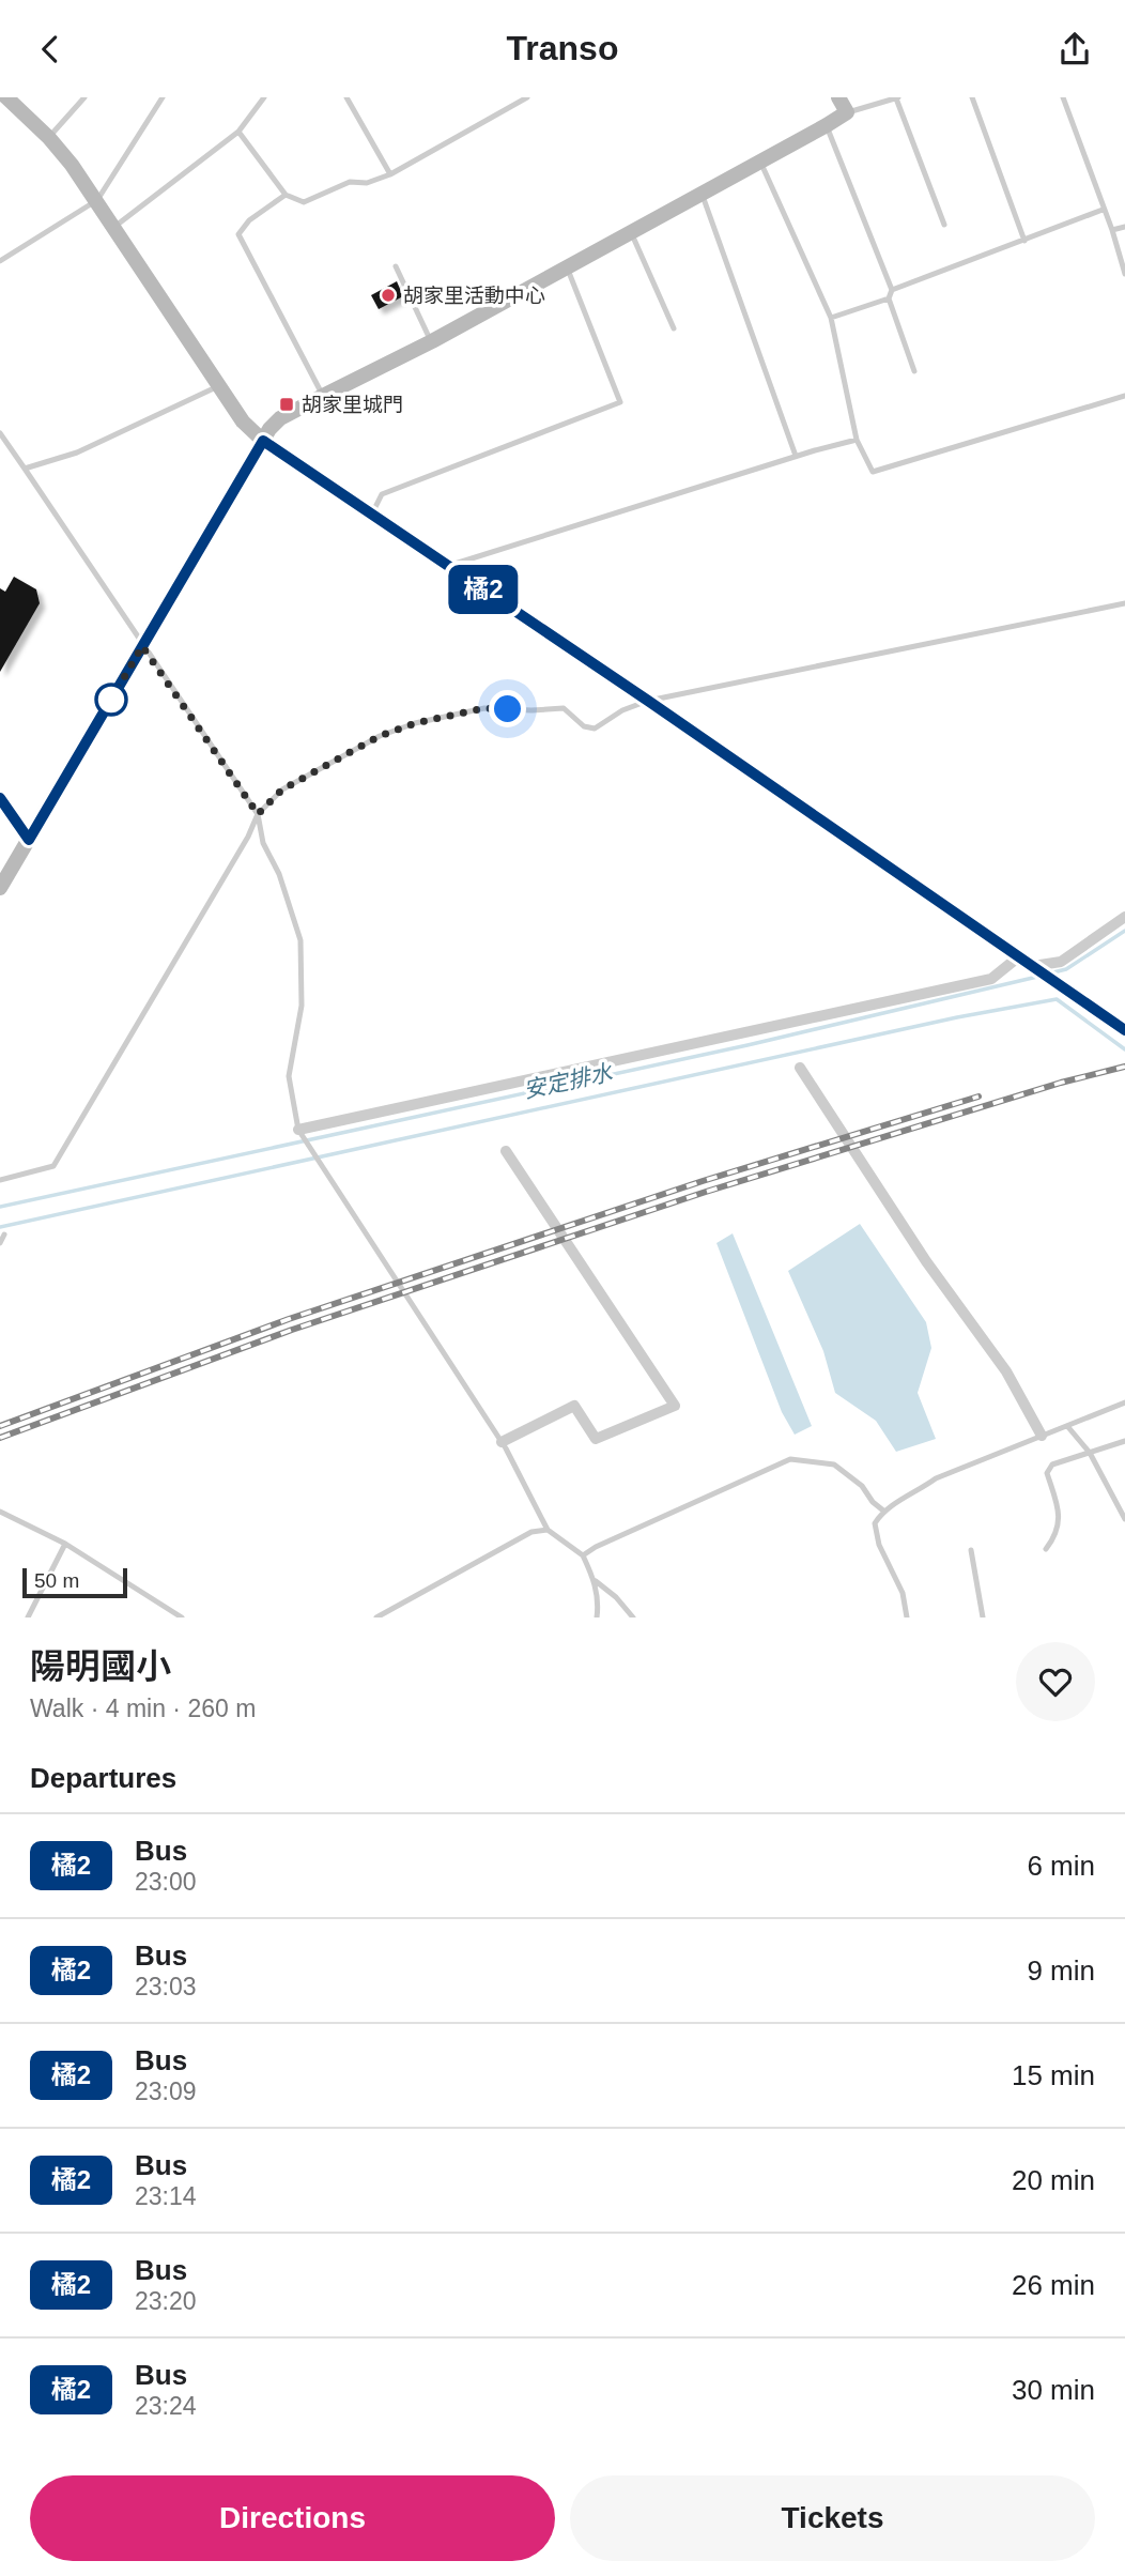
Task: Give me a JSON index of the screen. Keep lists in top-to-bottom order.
{
  "water": ["安定排水"],
  "places": {
    "other": ["胡家里活動中心"],
    "transit": ["胡家里城門"]
  },
  "lines": ["bus line 橘2"],
  "scale_bar": "50 m",
  "page": {
    "header": "Transo",
    "on_map": "橘2",
    "scale": "50 m",
    "heading": [
      ["陽明國小", "Walk · 4 min · 260 m"],
      "Departures"
    ],
    "list": [
      {
        "mark": "橘2",
        "name": "Bus",
        "note": "23:00",
        "value": "6 min"
      },
      {
        "mark": "橘2",
        "name": "Bus",
        "note": "23:03",
        "value": "9 min"
      },
      {
        "mark": "橘2",
        "name": "Bus",
        "note": "23:09",
        "value": "15 min"
      },
      {
        "mark": "橘2",
        "name": "Bus",
        "note": "23:14",
        "value": "20 min"
      },
      {
        "mark": "橘2",
        "name": "Bus",
        "note": "23:20",
        "value": "26 min"
      },
      {
        "mark": "橘2",
        "name": "Bus",
        "note": "23:24",
        "value": "30 min"
      }
    ],
    "buttons": ["Directions", "Tickets"]
  }
}
